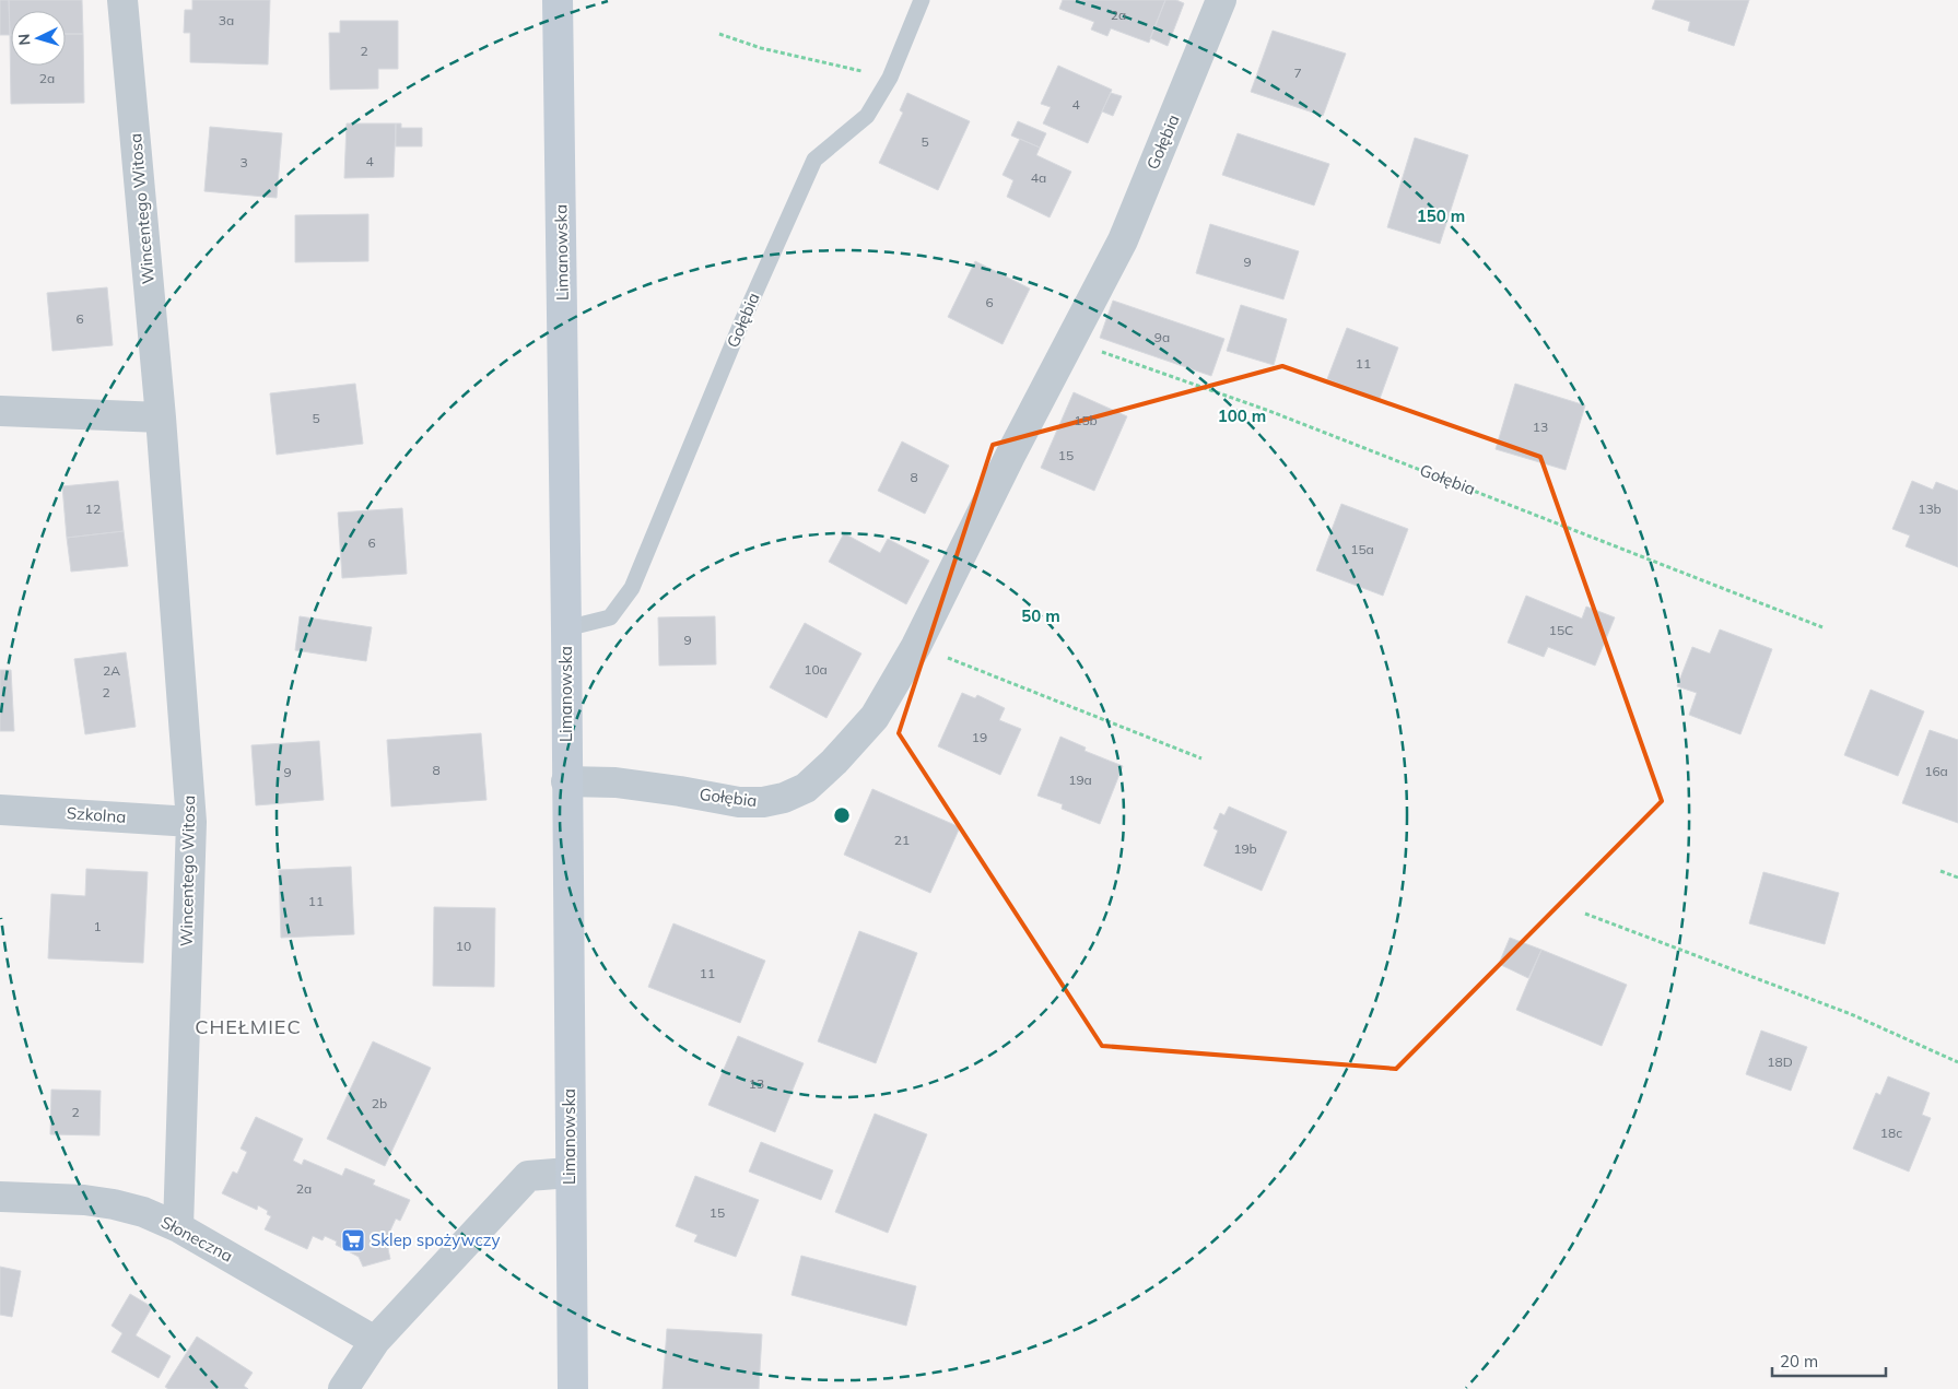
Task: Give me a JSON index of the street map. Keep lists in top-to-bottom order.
{
  "streets": {
    "main road": ["Limanowska"],
    "street": [
      "Gołębia",
      "Wincentego Witosa",
      "Szkolna",
      "Słoneczna"
    ]
  },
  "crossings": [
    ["Gołębia", "Limanowska"],
    ["Wincentego Witosa", "Szkolna"],
    ["Wincentego Witosa", "Słoneczna"]
  ],
  "districts": ["CHEŁMIEC"],
  "places": {
    "supermarket": ["Sklep spożywczy"]
  },
  "house_numbers": [
    "2a",
    "3a",
    "2",
    "7",
    "2a",
    "4",
    "5",
    "4",
    "3",
    "4a",
    "9",
    "6",
    "6",
    "9a",
    "11",
    "5",
    "15b",
    "13",
    "15",
    "8",
    "12",
    "13b",
    "6",
    "15a",
    "15C",
    "9",
    "10a",
    "2A",
    "2",
    "19",
    "8",
    "16a",
    "9",
    "19a",
    "21",
    "19b",
    "11",
    "1",
    "10",
    "11",
    "18D",
    "13",
    "2b",
    "2",
    "18c",
    "2a",
    "15"
  ],
  "scale_bar": "20 m",
  "north": "left",
  "rings": ["150 m", "100 m", "50 m"]
}
